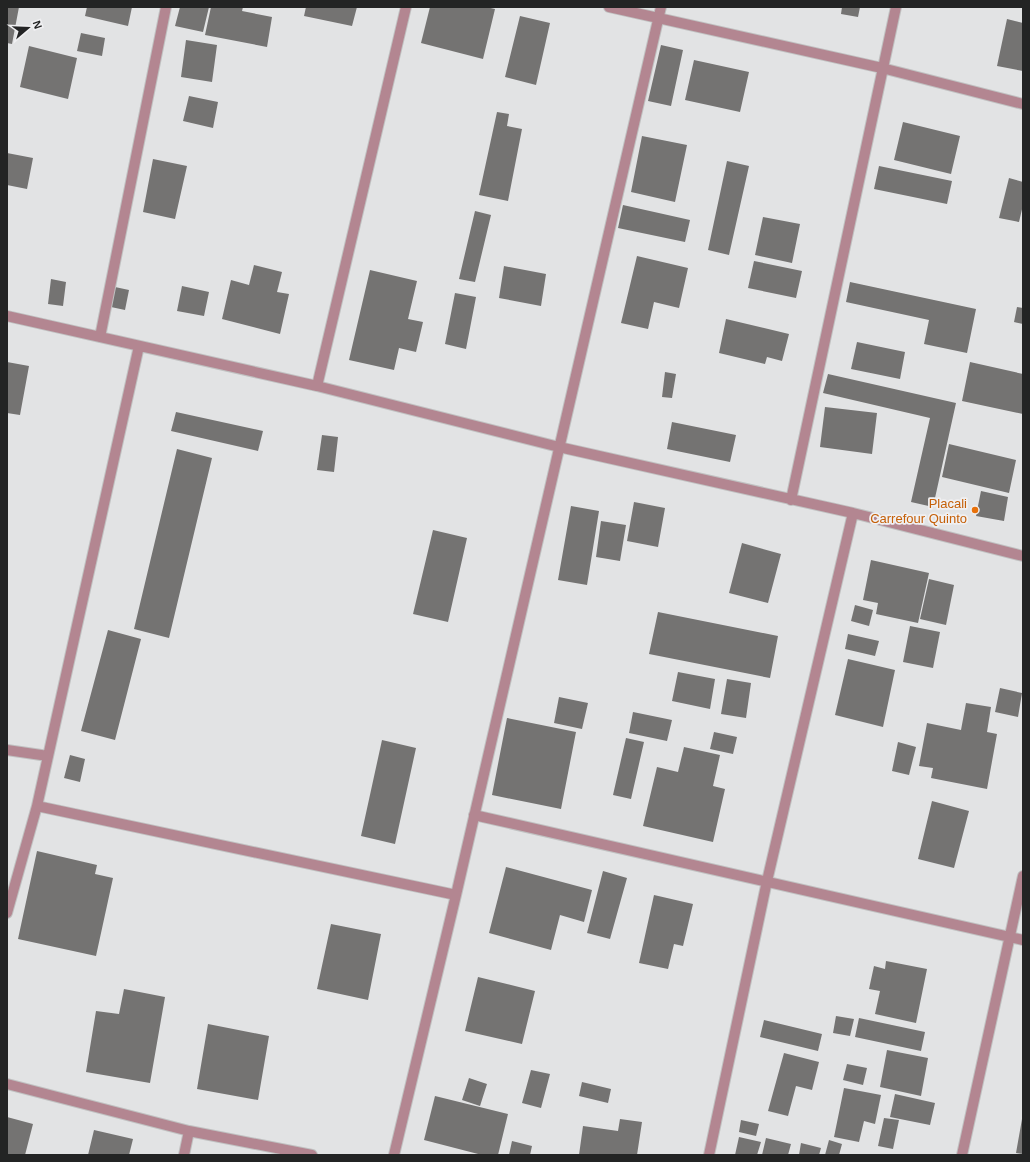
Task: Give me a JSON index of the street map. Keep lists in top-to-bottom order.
{
  "places": ["Placali Carrefour Quinto"],
  "north": "right"
}
